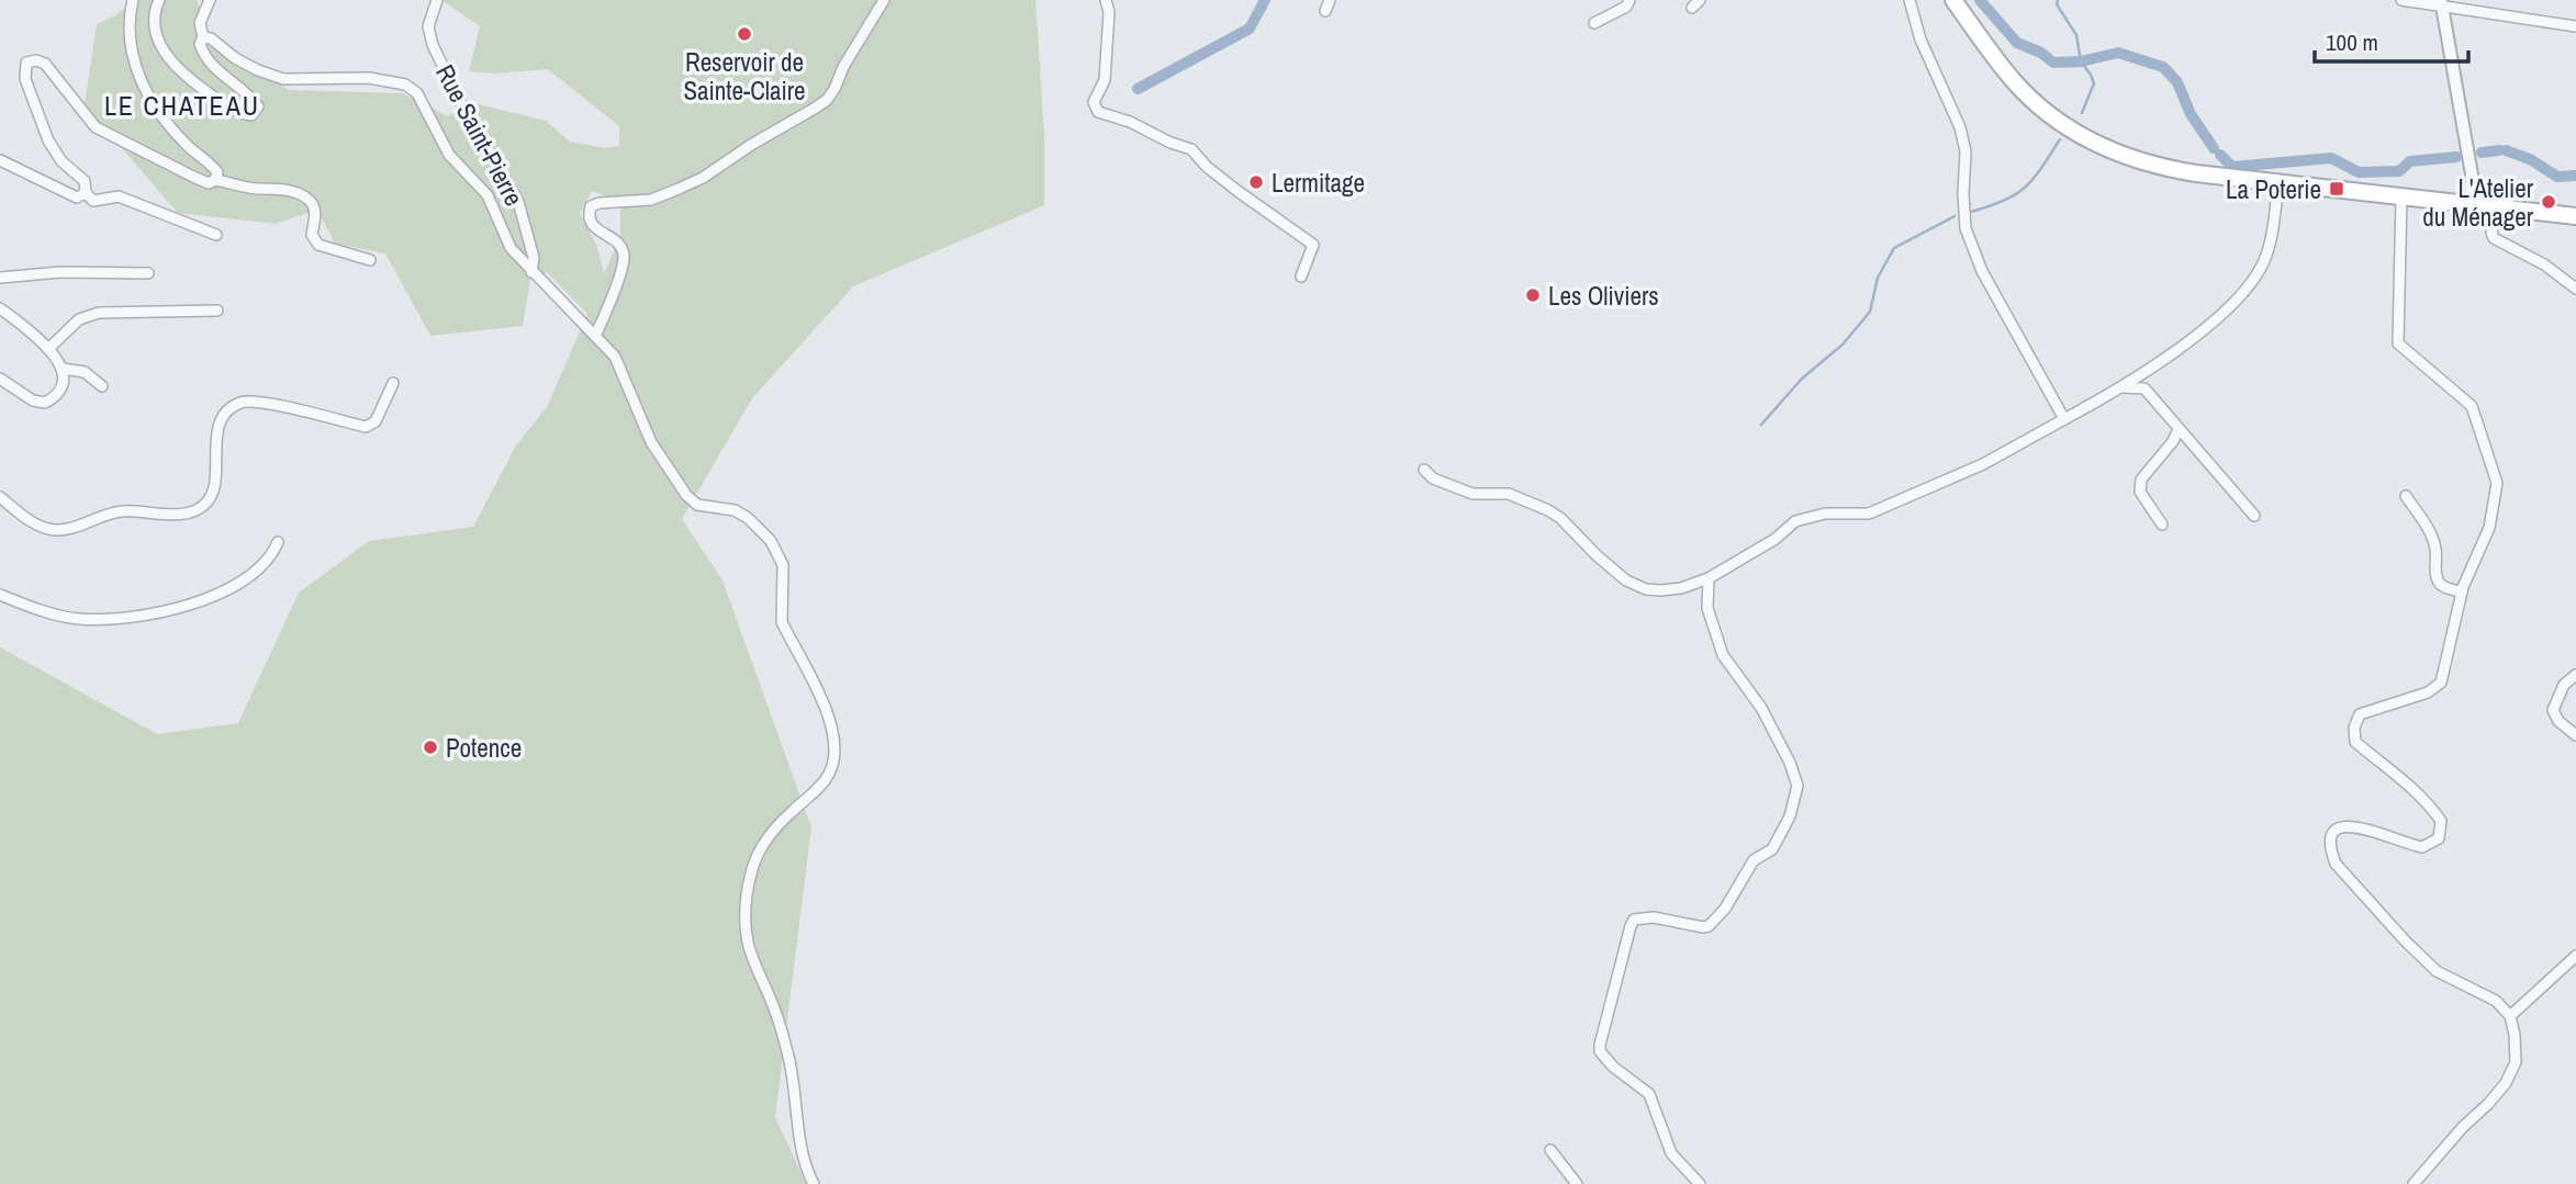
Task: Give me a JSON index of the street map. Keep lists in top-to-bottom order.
{
  "streets": {
    "street": ["Rue Saint-Pierre"]
  },
  "districts": ["LE CHATEAU"],
  "places": {
    "other": [
      "Reservoir de Sainte-Claire",
      "Lermitage",
      "L'Atelier du Ménager",
      "Les Oliviers",
      "Potence"
    ],
    "transit": ["La Poterie"]
  },
  "scale_bar": "100 m"
}
